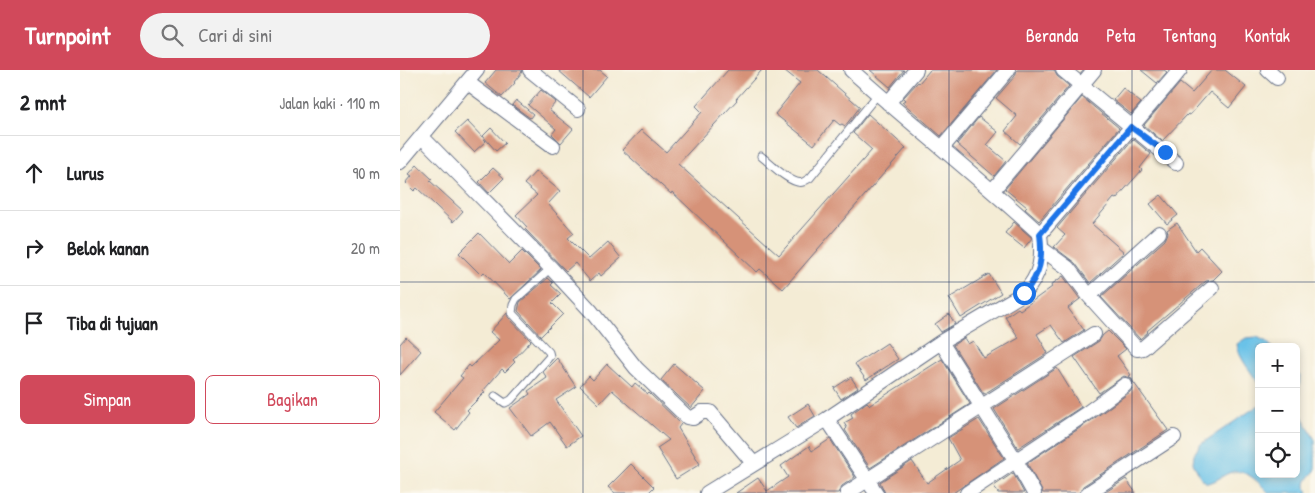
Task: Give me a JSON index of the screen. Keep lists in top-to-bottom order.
{
  "page": {
    "header": "Turnpoint",
    "search": "Cari di sini",
    "nav": [
      "Beranda",
      "Peta",
      "Tentang",
      "Kontak"
    ],
    "heading": ["2 mnt", "Jalan kaki · 110 m"],
    "list": [
      ["Lurus", "90 m"],
      ["Belok kanan", "20 m"],
      "Tiba di tujuan"
    ],
    "map_buttons": ["+", "−"],
    "buttons": ["Simpan", "Bagikan"]
  }
}
